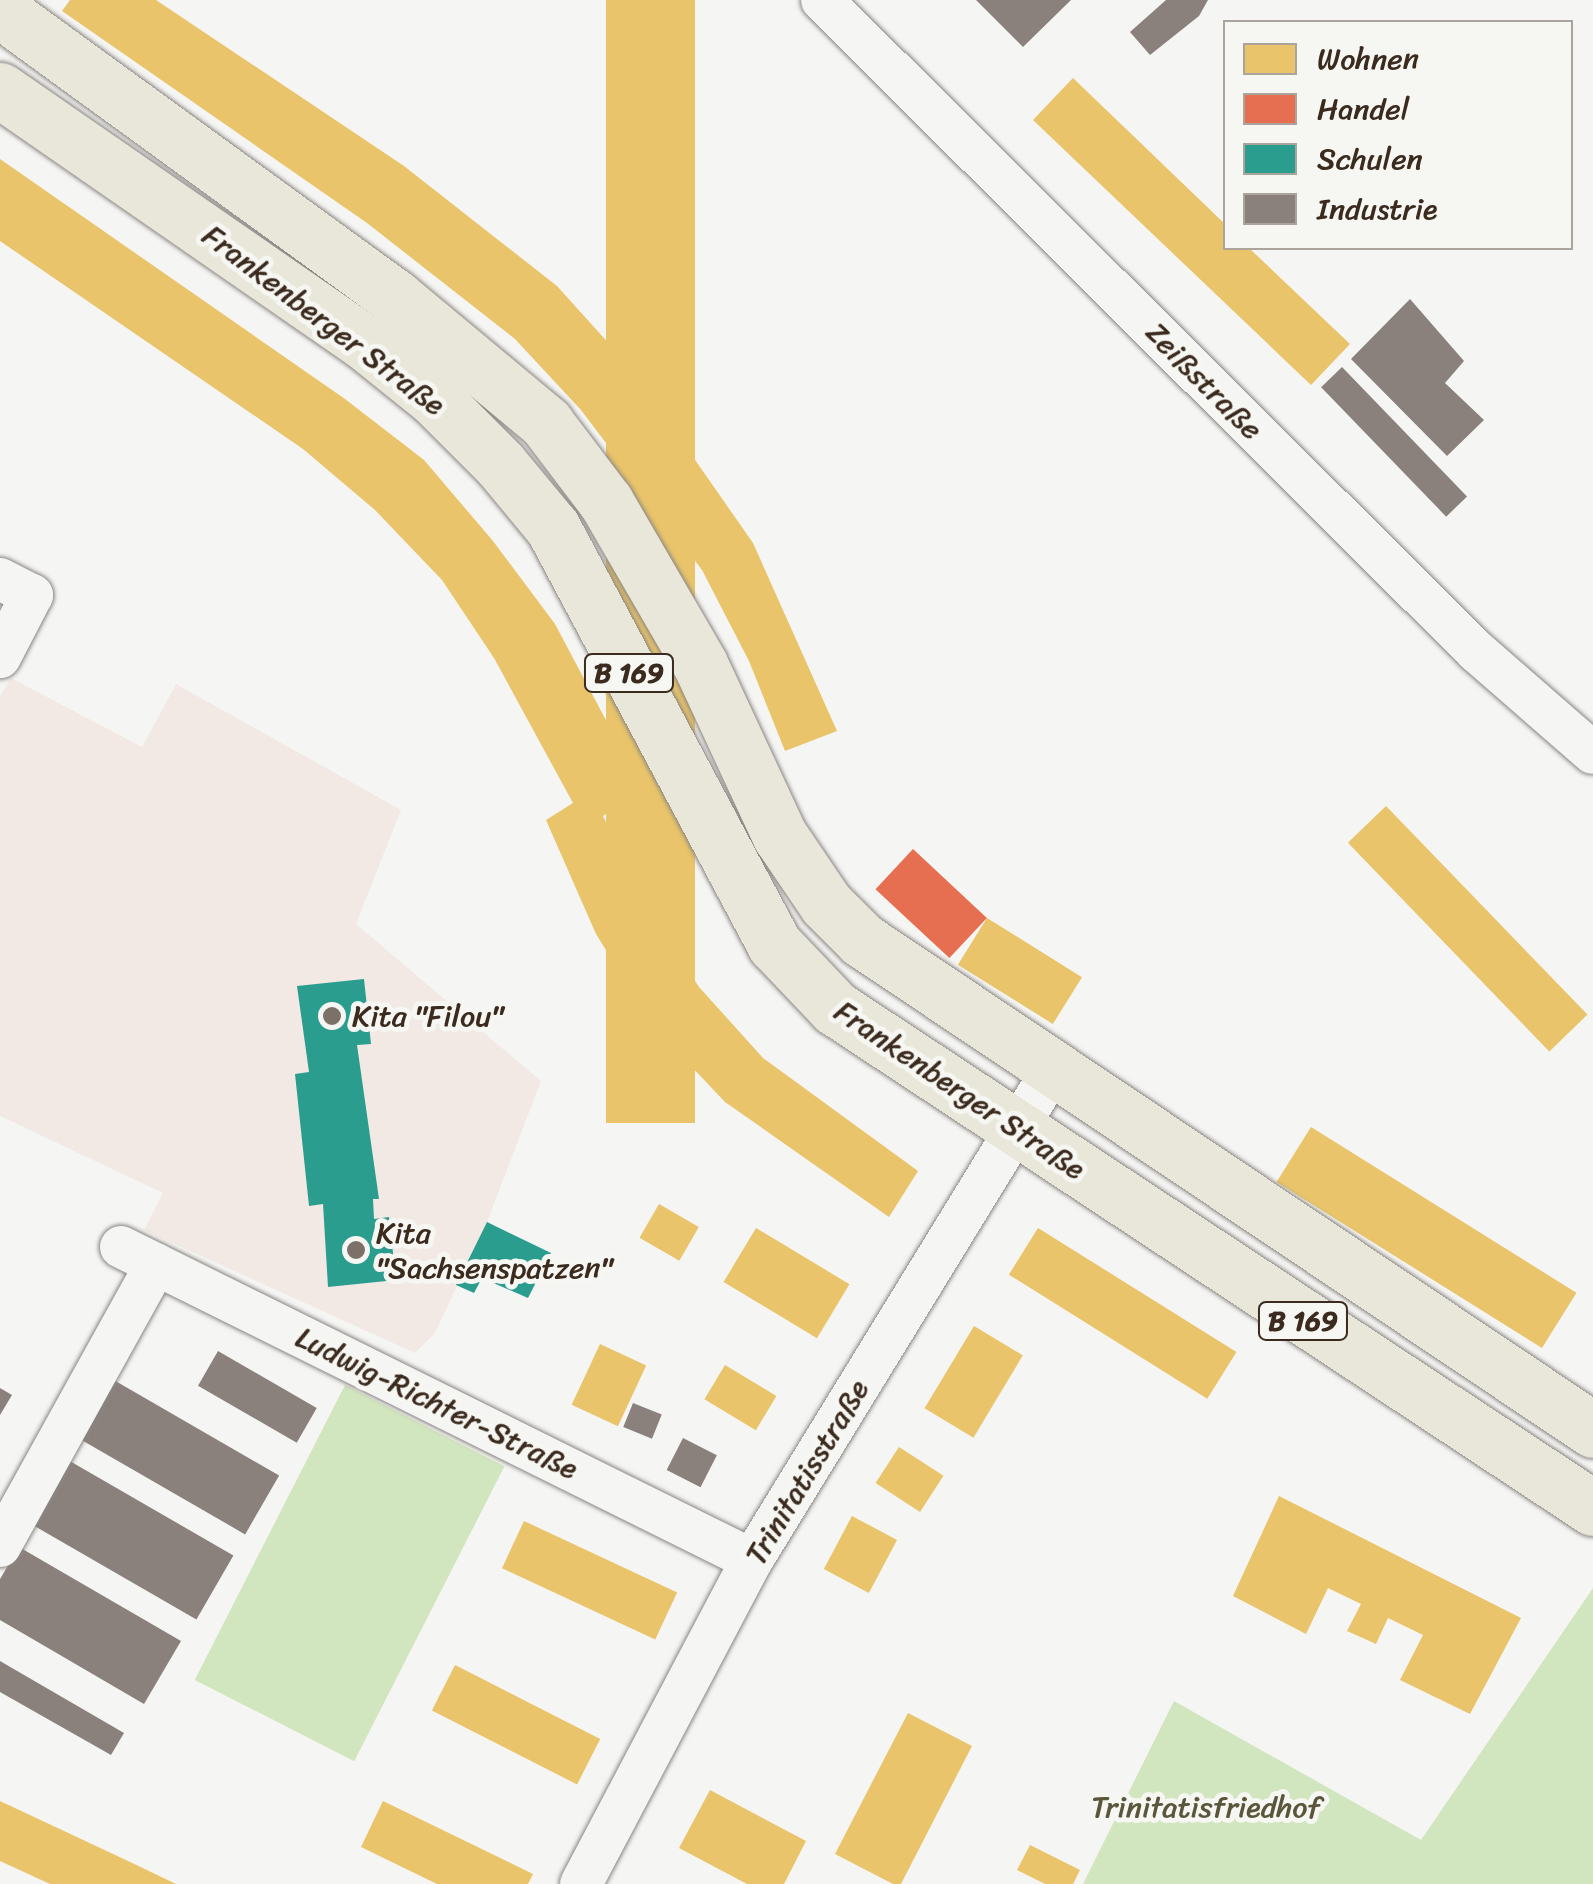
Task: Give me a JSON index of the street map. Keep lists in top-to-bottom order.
{
  "streets": {
    "main road": ["Frankenberger Straße", "B 169"],
    "street": ["Zeißstraße", "Ludwig-Richter-Straße", "Trinitatisstraße"]
  },
  "crossings": [
    ["Frankenberger Straße", "Trinitatisstraße"],
    ["Ludwig-Richter-Straße", "Trinitatisstraße"]
  ],
  "parks": ["Trinitatisfriedhof"],
  "places": ["Kita \"Filou\"", "Kita \"Sachsenspatzen\""],
  "legend": [
    "Wohnen",
    "Handel",
    "Schulen",
    "Industrie"
  ]
}
